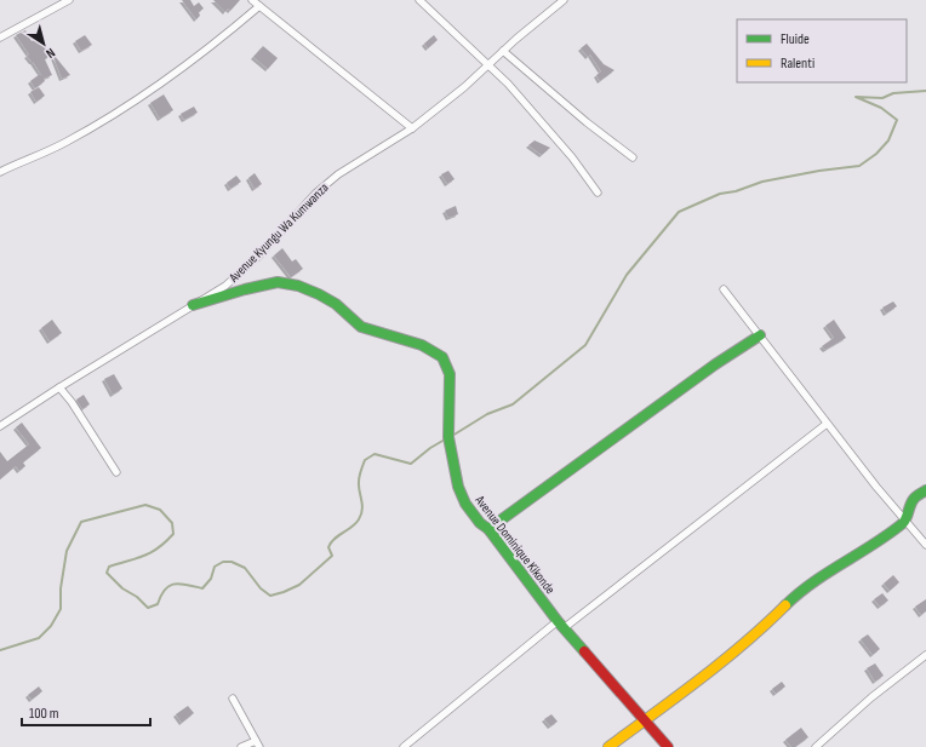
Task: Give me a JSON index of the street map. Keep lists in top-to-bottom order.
{
  "streets": {
    "street": ["Avenue Kyungu Wa Kumwanza", "Avenue Dominique Kikonde"]
  },
  "crossings": [
    ["Avenue Kyungu Wa Kumwanza", "Avenue Dominique Kikonde"]
  ],
  "legend": ["Fluide", "Ralenti"],
  "scale_bar": "100 m",
  "north": "bottom right"
}
